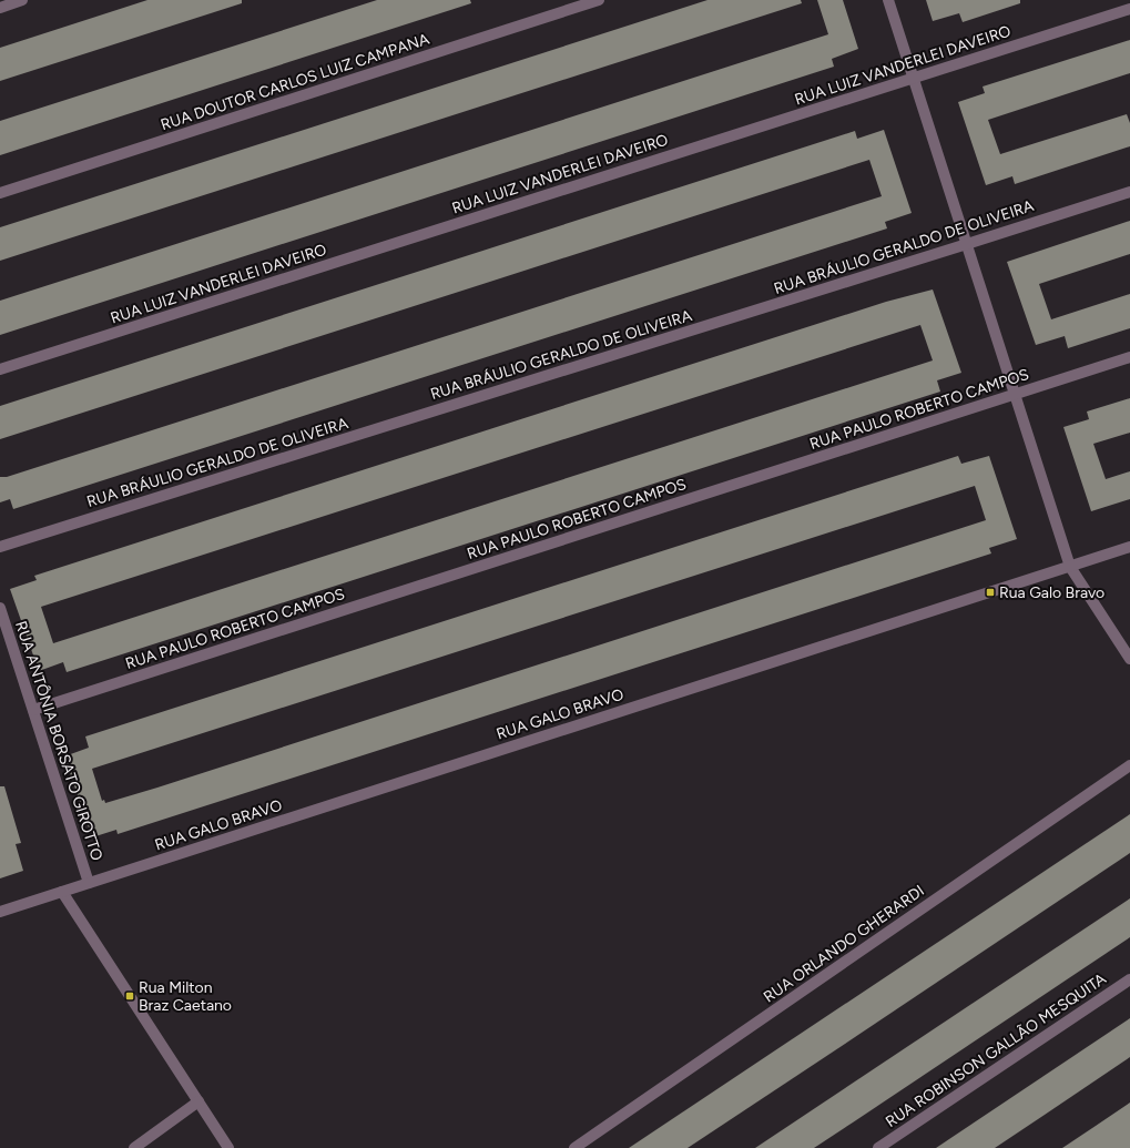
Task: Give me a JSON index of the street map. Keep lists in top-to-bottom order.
{
  "streets": {
    "street": [
      "RUA LUIZ VANDERLEI DAVEIRO",
      "RUA DOUTOR CARLOS LUIZ CAMPANA",
      "RUA BRÁULIO GERALDO DE OLIVEIRA",
      "RUA PAULO ROBERTO CAMPOS",
      "RUA GALO BRAVO",
      "RUA ANTÔNIA BORSATO GIROTTO",
      "RUA ORLANDO GHERARDI",
      "RUA ROBINSON GALLÃO MESQUITA"
    ]
  },
  "crossings": [
    ["RUA PAULO ROBERTO CAMPOS", "RUA ANTÔNIA BORSATO GIROTTO"],
    ["RUA GALO BRAVO", "RUA ANTÔNIA BORSATO GIROTTO"]
  ],
  "places": {
    "transit": ["Rua Galo Bravo", "Rua Milton Braz Caetano"]
  }
}
